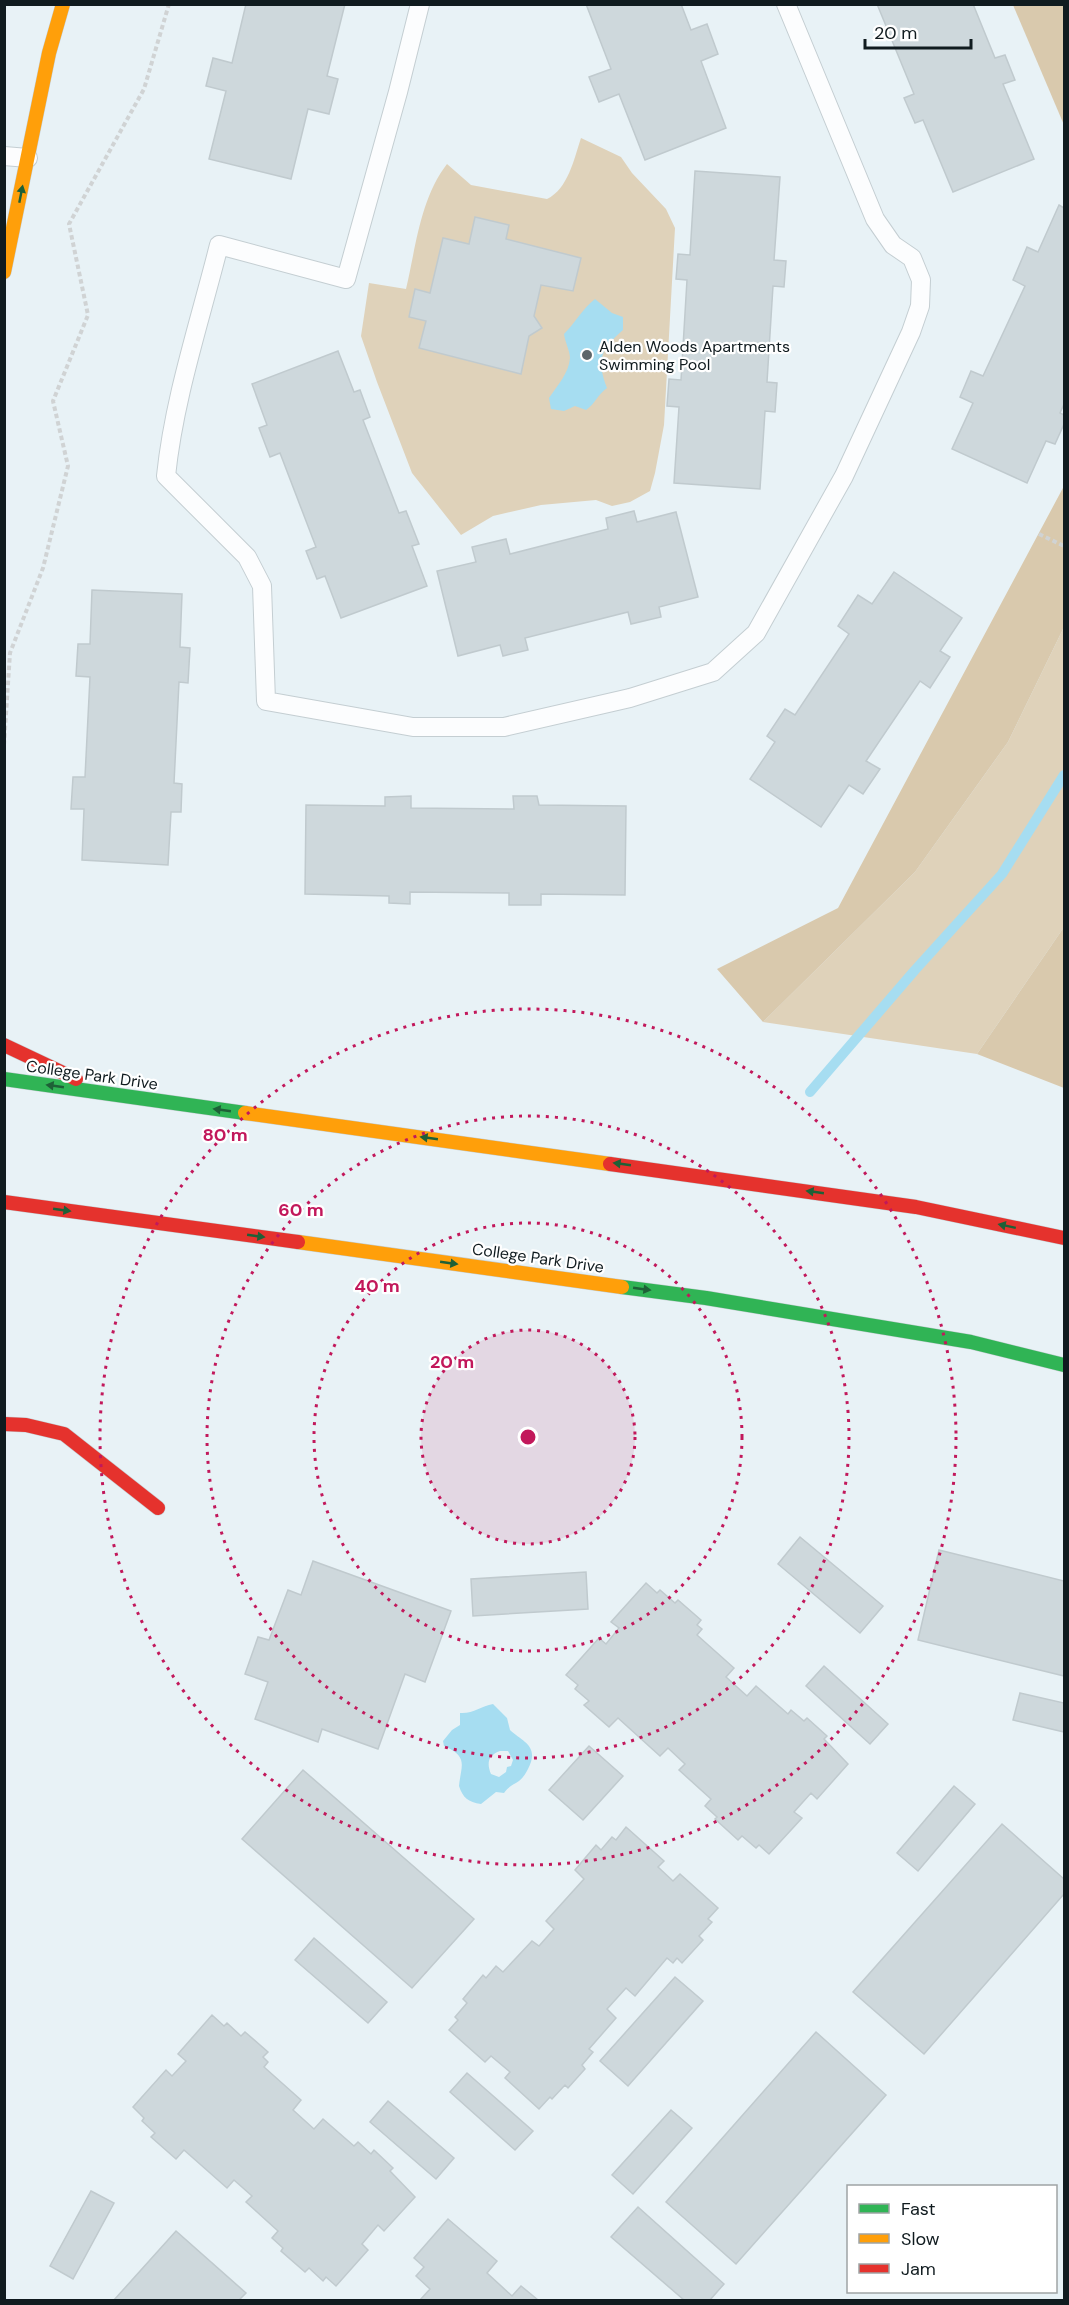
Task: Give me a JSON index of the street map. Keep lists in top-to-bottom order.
{
  "streets": {
    "main road": ["College Park Drive"]
  },
  "places": ["Alden Woods Apartments Swimming Pool"],
  "legend": ["Fast", "Slow", "Jam"],
  "scale_bar": "20 m",
  "rings": [
    "80 m",
    "60 m",
    "40 m",
    "20 m"
  ]
}
